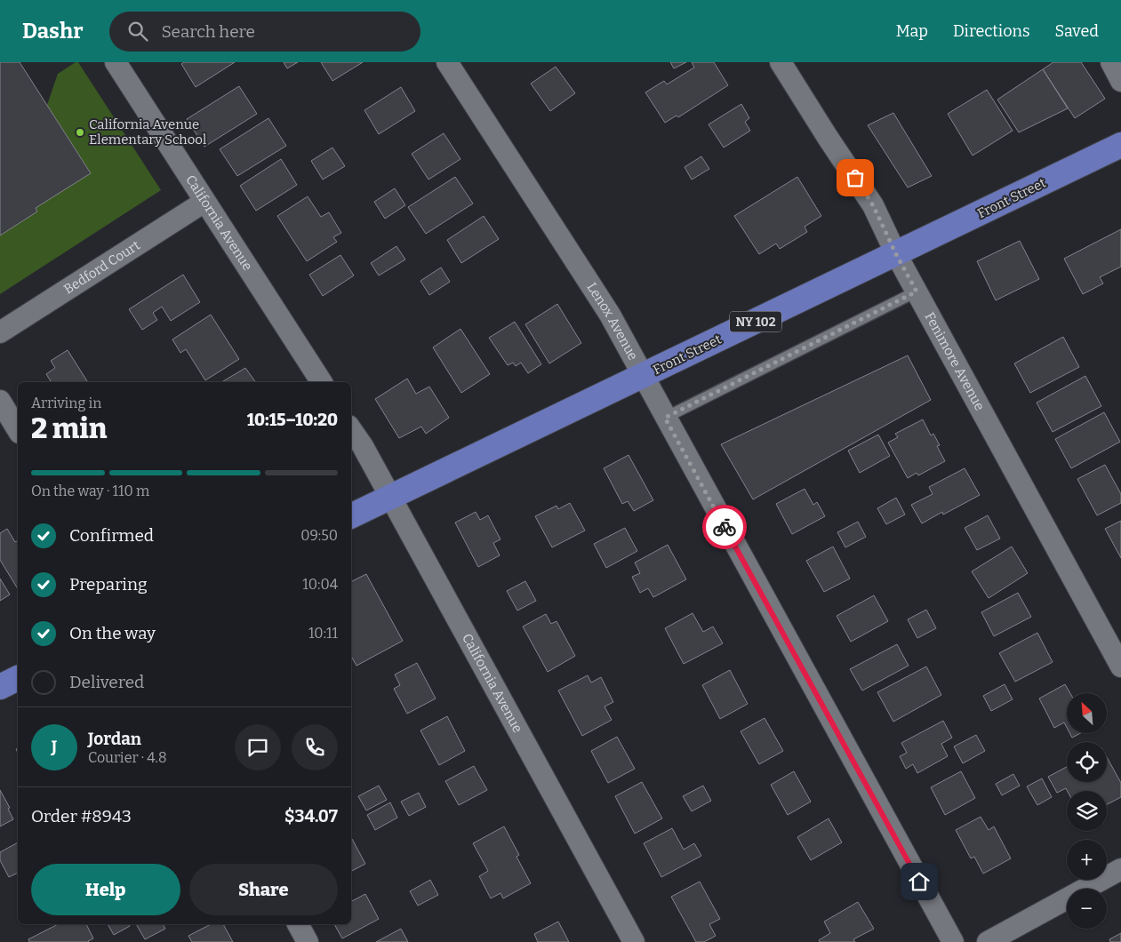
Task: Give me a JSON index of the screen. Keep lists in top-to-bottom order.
{
  "streets": {
    "main road": ["Front Street", "NY 102"],
    "street": [
      "California Avenue",
      "Bedford Court",
      "Lenox Avenue",
      "Fenimore Avenue"
    ]
  },
  "crossings": [
    ["Front Street", "California Avenue"],
    ["Front Street", "Lenox Avenue"],
    ["Front Street", "Fenimore Avenue"],
    ["California Avenue", "Bedford Court"]
  ],
  "places": ["California Avenue Elementary School"],
  "north": "top left",
  "page": {
    "header": "Dashr",
    "search": "Search here",
    "nav": ["Map", "Directions", "Saved"],
    "heading": ["2 min", "Arriving in", "10:15–10:20"],
    "panel": [
      "Jordan",
      "Courier · 4.8",
      "Order #8943",
      "$34.07"
    ],
    "bar": "On the way · 110 m",
    "list": [
      ["Confirmed", "09:50"],
      ["Preparing", "10:04"],
      ["On the way", "10:11"],
      "Delivered"
    ],
    "map_buttons": ["+", "−"],
    "round": "J",
    "buttons": ["Help", "Share"]
  }
}
